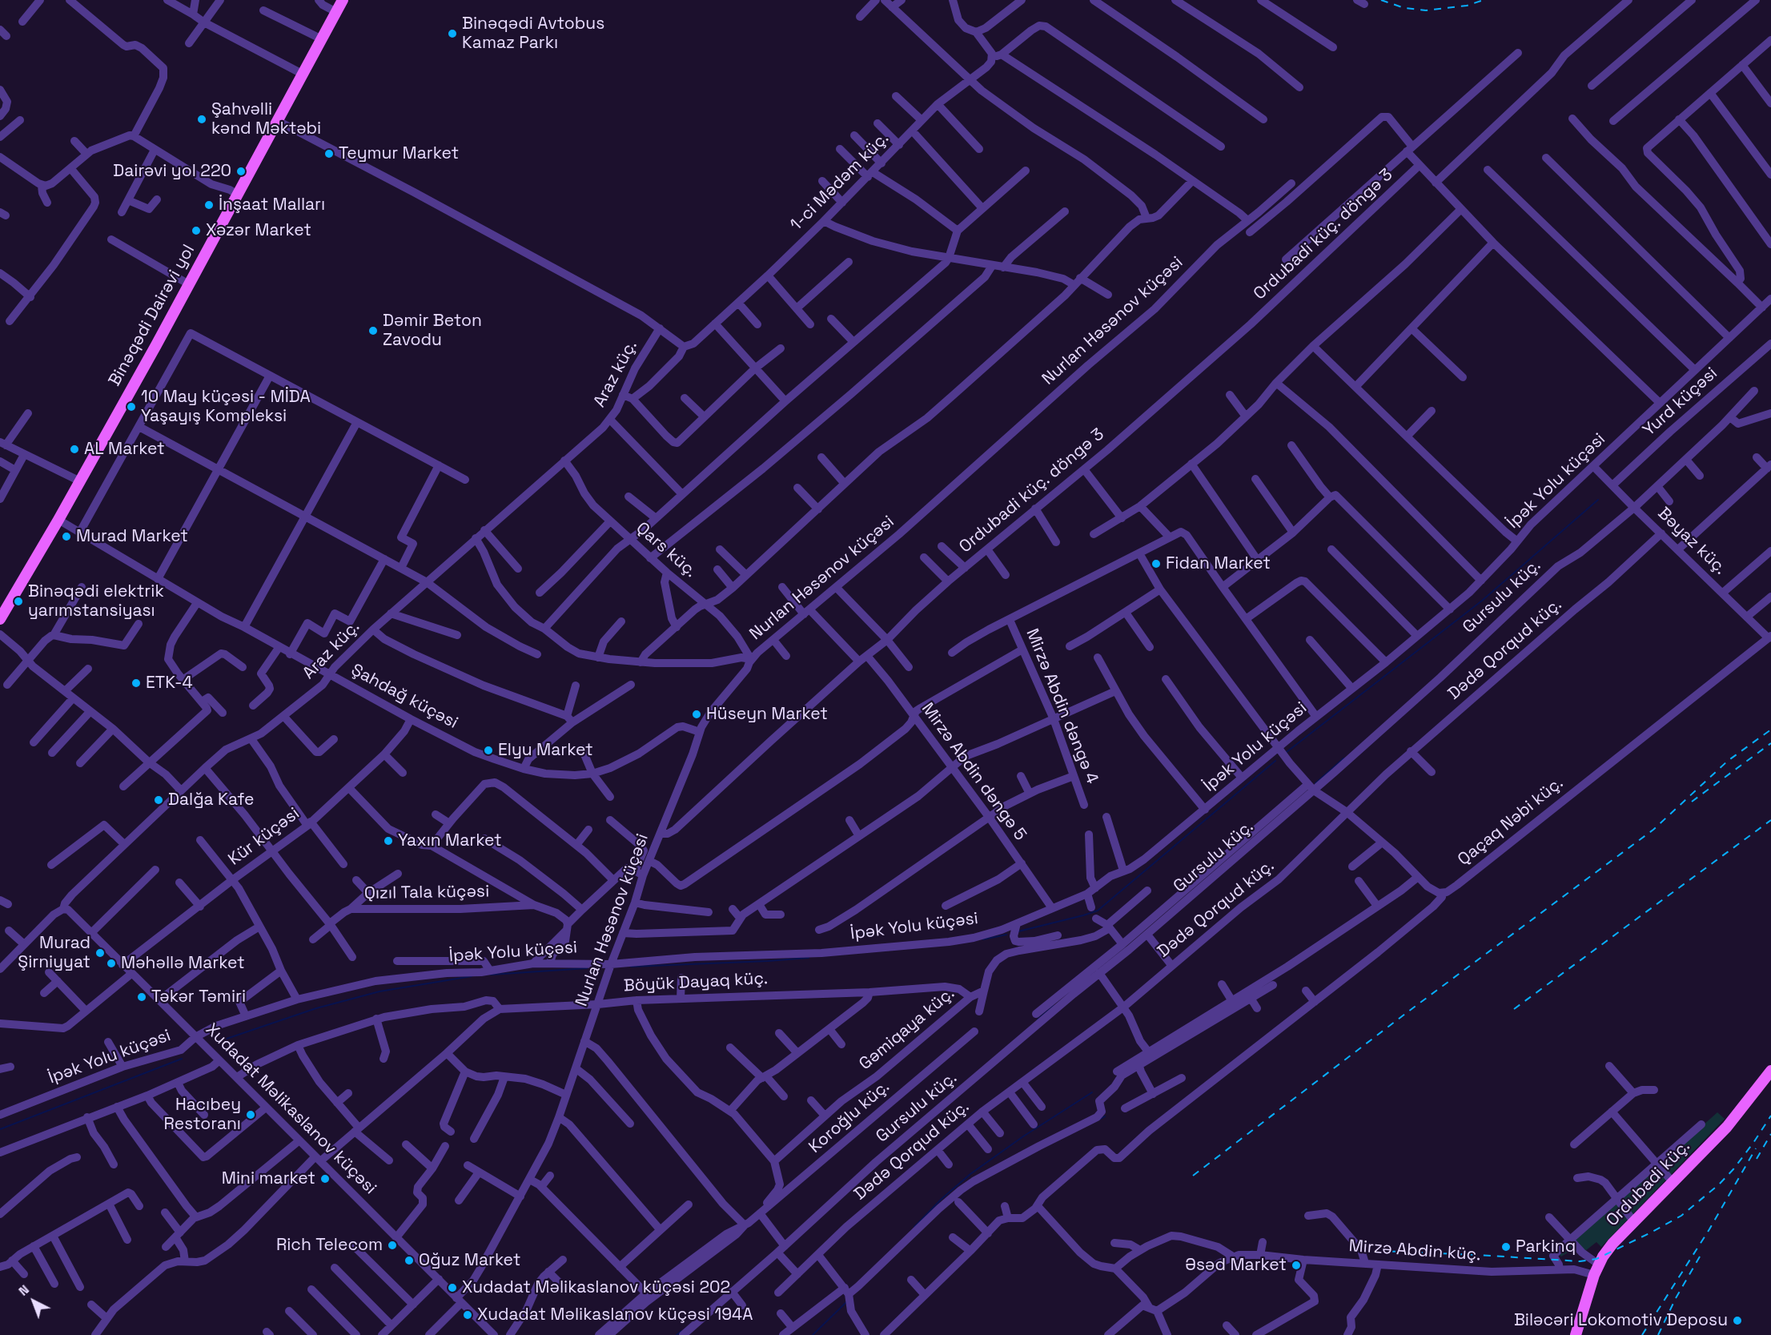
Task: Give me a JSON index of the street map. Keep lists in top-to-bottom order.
{
  "streets": {
    "main road": ["Binəqədi Dairəvi yol", "Ordubadi küç."],
    "street": [
      "1-ci Mədəm küç.",
      "Ordubadi küç. döngə 3",
      "Nurlan Həsənov küçəsi",
      "Araz küç.",
      "Yurd küçəsi",
      "İpək Yolu küçəsi",
      "Bəyaz küç.",
      "Qars küç.",
      "Gursulu küç.",
      "Dədə Qorqud küç.",
      "Şahdağ küçəsi",
      "Mirzə Abdin dəngə 4",
      "Mirzə Abdin dəngə 5",
      "Qaçaq Nəbi küç.",
      "Kür küçəsi",
      "Qızıl Tala küçəsi",
      "Böyük Dayaq küç.",
      "Gəmiqaya küç.",
      "Xudadat Məlikaslanov küçəsi",
      "Koroğlu küç.",
      "Mirzə Abdin küç."
    ]
  },
  "crossings": [
    ["Ordubadi küç. döngə 3", "Nurlan Həsənov küçəsi"],
    ["Ordubadi küç. döngə 3", "Mirzə Abdin dəngə 5"],
    ["Binəqədi Dairəvi yol", "Şahdağ küçəsi"],
    ["Nurlan Həsənov küçəsi", "İpək Yolu küçəsi"],
    ["Nurlan Həsənov küçəsi", "Qars küç."],
    ["Nurlan Həsənov küçəsi", "Şahdağ küçəsi"],
    ["Nurlan Həsənov küçəsi", "Böyük Dayaq küç."],
    ["Nurlan Həsənov küçəsi", "Xudadat Məlikaslanov küçəsi"],
    ["Araz küç.", "Qars küç."],
    ["Araz küç.", "Şahdağ küçəsi"],
    ["Araz küç.", "Xudadat Məlikaslanov küçəsi"],
    ["Yurd küçəsi", "Bəyaz küç."],
    ["İpək Yolu küçəsi", "Bəyaz küç."],
    ["İpək Yolu küçəsi", "Mirzə Abdin dəngə 5"],
    ["İpək Yolu küçəsi", "Xudadat Məlikaslanov küçəsi"],
    ["Bəyaz küç.", "Gursulu küç."],
    ["Bəyaz küç.", "Dədə Qorqud küç."],
    ["Bəyaz küç.", "Qaçaq Nəbi küç."],
    ["Şahdağ küçəsi", "Kür küçəsi"],
    ["Kür küçəsi", "Xudadat Məlikaslanov küçəsi"],
    ["Böyük Dayaq küç.", "Gəmiqaya küç."],
    ["Böyük Dayaq küç.", "Xudadat Məlikaslanov küçəsi"],
    ["Ordubadi küç.", "Mirzə Abdin küç."]
  ],
  "places": [
    "Binəqədi Avtobus Kamaz Parkı",
    "Şahvəlli kənd Məktəbi",
    "Teymur Market",
    "Dairəvi yol 220",
    "İnşaat Malları",
    "Xəzər Market",
    "Dəmir Beton Zavodu",
    "10 May küçəsi - MİDA Yaşayış Kompleksi",
    "AL Market",
    "Murad Market",
    "Fidan Market",
    "Binəqədi elektrik yarımstansiyası",
    "ETK-4",
    "Hüseyn Market",
    "Elyu Market",
    "Dalğa Kafe",
    "Yaxın Market",
    "Murad Şirniyyat",
    "Məhəllə Market",
    "Təkər Təmiri",
    "Hacıbey Restoranı",
    "Mini market",
    "Rich Telecom",
    "Parkinq",
    "Oğuz Market",
    "Əsəd Market",
    "Xudadat Məlikaslanov küçəsi 202",
    "Xudadat Məlikaslanov küçəsi 194A",
    "Biləcəri Lokomotiv Deposu"
  ],
  "north": "top left"
}
